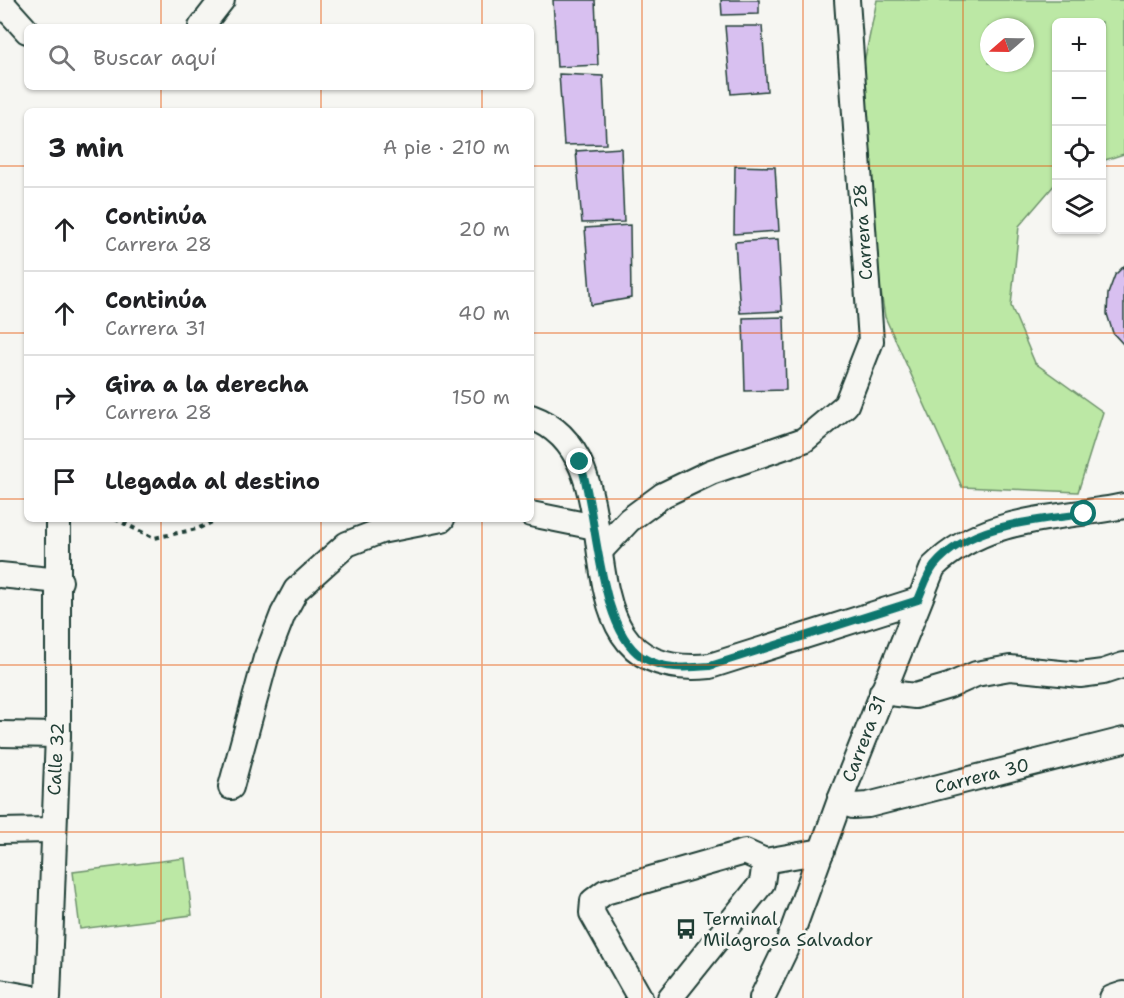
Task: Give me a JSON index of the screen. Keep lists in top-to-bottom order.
{
  "streets": {
    "street": [
      "Carrera 28",
      "Carrera 31",
      "Calle 32",
      "Carrera 30"
    ]
  },
  "crossings": [
    ["Carrera 31", "Carrera 30"]
  ],
  "places": {
    "bus stop": ["Terminal Milagrosa Salvador"]
  },
  "north": "left",
  "page": {
    "map_buttons": ["+", "−"],
    "search": "Buscar aquí",
    "heading": ["3 min", "A pie · 210 m"],
    "list": [
      ["Continúa", "Carrera 28", "20 m"],
      ["Continúa", "Carrera 31", "40 m"],
      ["Gira a la derecha", "Carrera 28", "150 m"],
      "Llegada al destino"
    ]
  }
}
